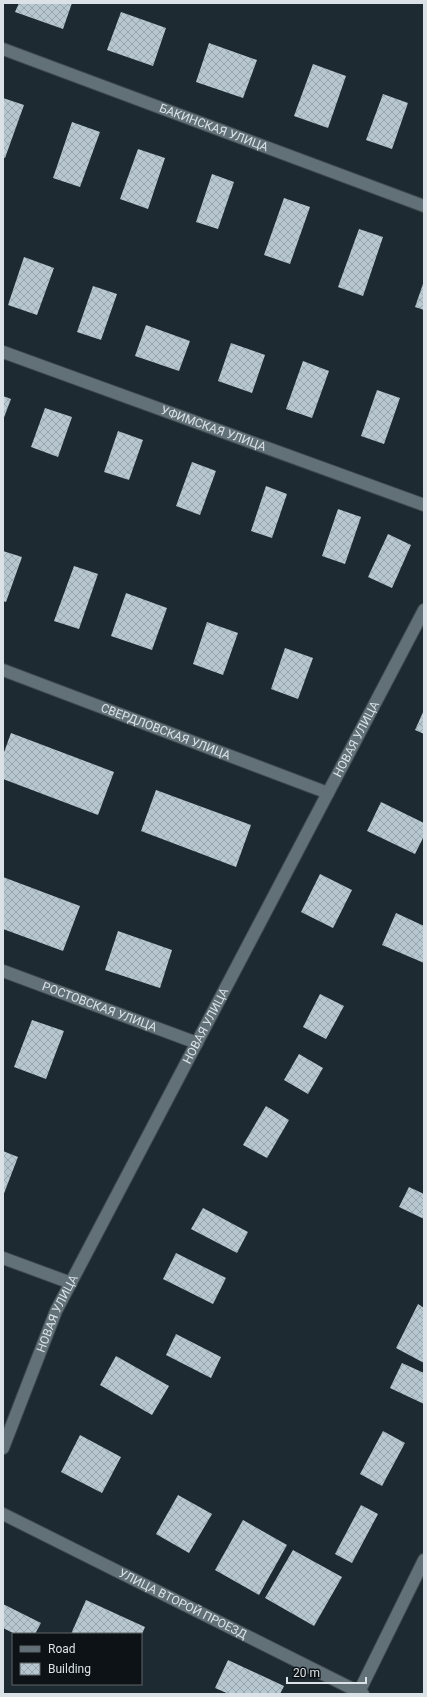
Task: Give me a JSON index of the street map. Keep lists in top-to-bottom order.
{
  "streets": {
    "street": [
      "БАКИНСКАЯ УЛИЦА",
      "УФИМСКАЯ УЛИЦА",
      "СВЕРДЛОВСКАЯ УЛИЦА",
      "НОВАЯ УЛИЦА",
      "РОСТОВСКАЯ УЛИЦА",
      "УЛИЦА ВТОРОЙ ПРОЕЗД"
    ]
  },
  "crossings": [
    ["СВЕРДЛОВСКАЯ УЛИЦА", "НОВАЯ УЛИЦА"],
    ["НОВАЯ УЛИЦА", "РОСТОВСКАЯ УЛИЦА"]
  ],
  "legend": ["Road", "Building"],
  "scale_bar": "20 m"
}
